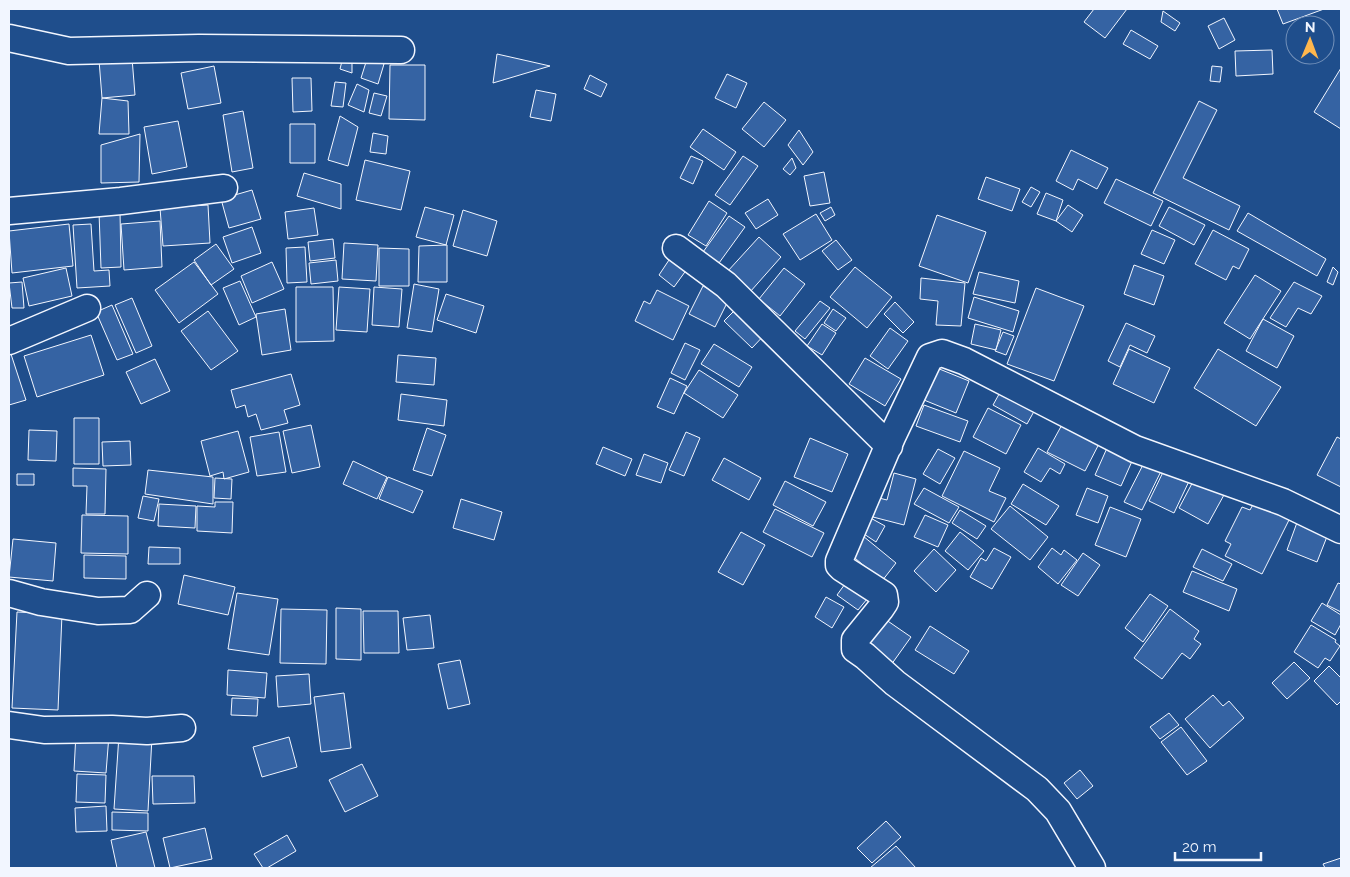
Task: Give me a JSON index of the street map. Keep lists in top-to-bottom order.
{
  "scale_bar": "20 m",
  "north": "top"
}
